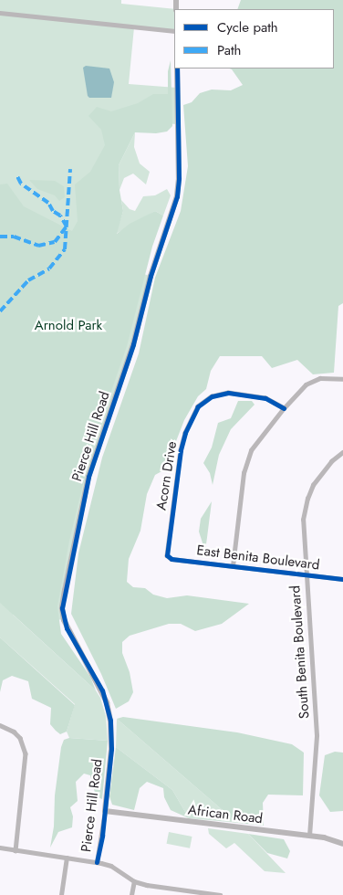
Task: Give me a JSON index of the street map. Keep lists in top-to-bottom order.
{
  "streets": {
    "street": [
      "Pierce Hill Road",
      "Acorn Drive",
      "East Benita Boulevard",
      "South Benita Boulevard",
      "African Road"
    ]
  },
  "crossings": [
    ["Pierce Hill Road", "African Road"],
    ["Acorn Drive", "East Benita Boulevard"],
    ["East Benita Boulevard", "South Benita Boulevard"],
    ["South Benita Boulevard", "African Road"]
  ],
  "parks": ["Arnold Park"],
  "legend": ["Cycle path", "Path"]
}
